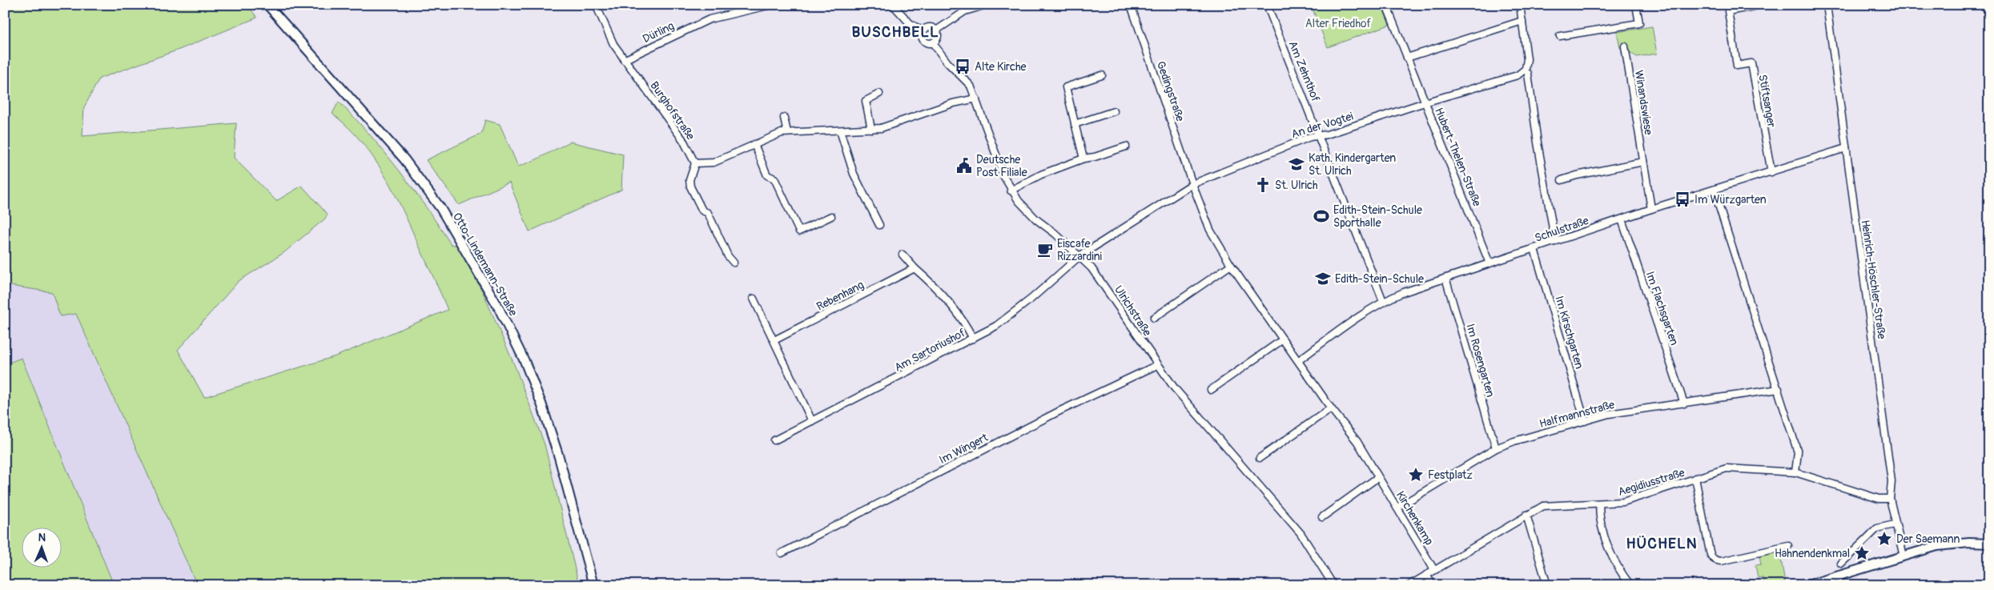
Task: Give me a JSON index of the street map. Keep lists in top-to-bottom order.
{
  "streets": {
    "street": [
      "Dürling",
      "Am Zehnthof",
      "Gedingstraße",
      "Stiftsanger",
      "Winandswiese",
      "Burghofstraße",
      "An der Vogtei",
      "Hubert-Thelen-Straße",
      "Schulstraße",
      "Otto-Lindemann-Straße",
      "Heinrich-Höschler-Straße",
      "Rebenhang",
      "Im Flachsgarten",
      "Ulrichstraße",
      "Im Kirschgarten",
      "Am Sartoriushof",
      "Im Rosengarten",
      "Halfmannstraße",
      "Im Wingert",
      "Aegidiusstraße",
      "Kirchenkamp"
    ]
  },
  "crossings": [
    ["Dürling", "Burghofstraße"],
    ["Am Zehnthof", "An der Vogtei"],
    ["Am Zehnthof", "Schulstraße"],
    ["Gedingstraße", "An der Vogtei"],
    ["Gedingstraße", "Kirchenkamp"],
    ["Stiftsanger", "Schulstraße"],
    ["Winandswiese", "Schulstraße"],
    ["An der Vogtei", "Hubert-Thelen-Straße"],
    ["An der Vogtei", "Ulrichstraße"],
    ["An der Vogtei", "Am Sartoriushof"],
    ["An der Vogtei", "Kirchenkamp"],
    ["Hubert-Thelen-Straße", "Schulstraße"],
    ["Schulstraße", "Heinrich-Höschler-Straße"],
    ["Schulstraße", "Im Flachsgarten"],
    ["Schulstraße", "Im Kirschgarten"],
    ["Schulstraße", "Im Rosengarten"],
    ["Schulstraße", "Kirchenkamp"],
    ["Heinrich-Höschler-Straße", "Aegidiusstraße"],
    ["Im Flachsgarten", "Halfmannstraße"],
    ["Ulrichstraße", "Am Sartoriushof"],
    ["Ulrichstraße", "Im Wingert"],
    ["Im Kirschgarten", "Halfmannstraße"],
    ["Im Rosengarten", "Halfmannstraße"],
    ["Halfmannstraße", "Kirchenkamp"],
    ["Aegidiusstraße", "Kirchenkamp"]
  ],
  "districts": ["BUSCHBELL", "HÜCHELN"],
  "parks": ["Alter Friedhof"],
  "places": {
    "bus stop": ["Alte Kirche", "Im Würzgarten"],
    "school or university": ["Kath. Kindergarten St. Ulrich", "Edith-Stein-Schule"],
    "public building": ["Deutsche Post Filiale"],
    "church": ["St. Ulrich"],
    "sports": ["Edith-Stein-Schule Sporthalle"],
    "cafe": ["Eiscafe Rizzardini"],
    "place": ["Festplatz", "Der Saemann", "Hahnendenkmal"]
  },
  "north": "top"
}
